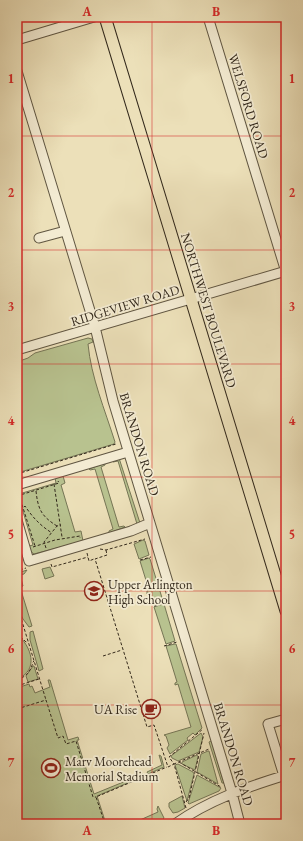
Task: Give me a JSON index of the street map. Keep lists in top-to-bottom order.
{
  "streets": {
    "main road": ["NORTHWEST BOULEVARD"],
    "street": ["WELSFORD ROAD", "RIDGEVIEW ROAD", "BRANDON ROAD"]
  },
  "crossings": [
    ["WELSFORD ROAD", "RIDGEVIEW ROAD"],
    ["RIDGEVIEW ROAD", "NORTHWEST BOULEVARD"],
    ["RIDGEVIEW ROAD", "BRANDON ROAD"]
  ],
  "places": {
    "school or university": ["Upper Arlington High School"],
    "cafe": ["UA Rise"],
    "sports": ["Marv Moorehead Memorial Stadium"]
  },
  "grid": {
    "columns": ["A", "B"],
    "rows": [
      "1",
      "2",
      "3",
      "4",
      "5",
      "6",
      "7"
    ]
  }
}
